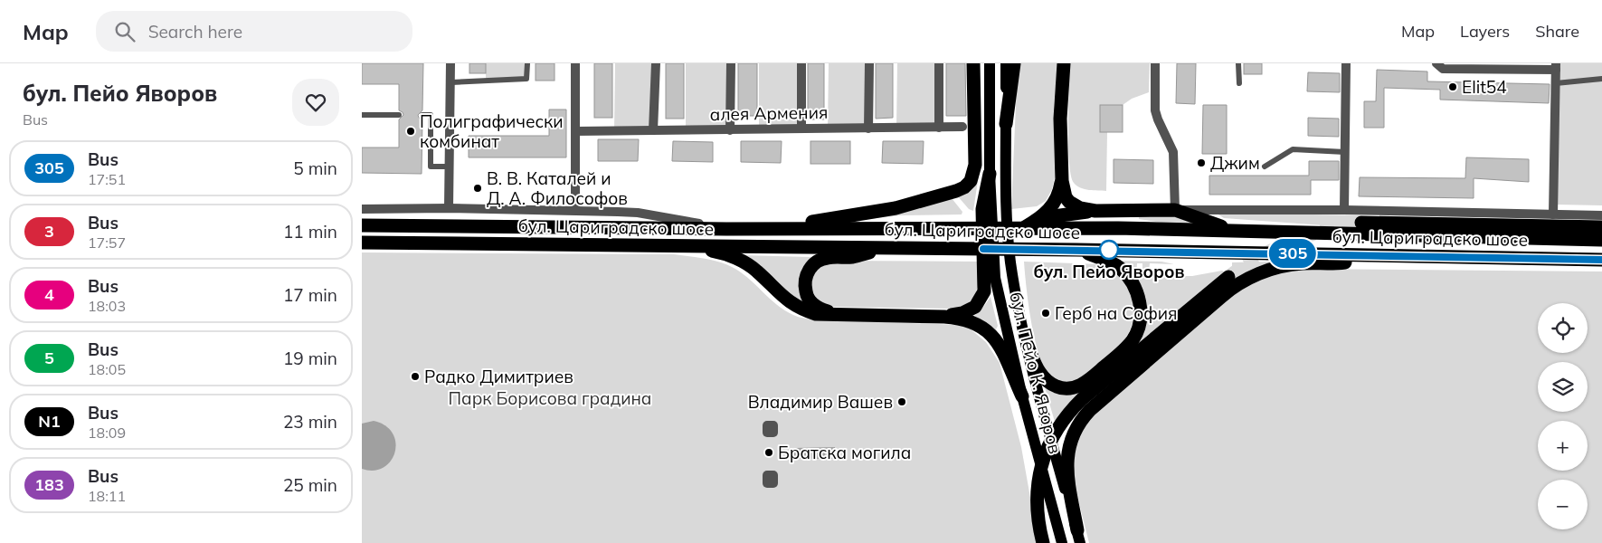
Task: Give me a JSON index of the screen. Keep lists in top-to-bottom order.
{
  "streets": {
    "highway": ["бул. Цариградско шосе"],
    "main road": ["бул. Пейо К. Яворов"],
    "street": ["алея Армения"]
  },
  "parks": ["Парк Борисова градина"],
  "places": [
    "Elit54",
    "Полиграфически комбинат",
    "Джим",
    "В. В. Каталей и Д. А. Философов",
    "бул. Пейо Яворов",
    "Герб на София",
    "Радко Димитриев",
    "Владимир Вашев",
    "Братска могила"
  ],
  "lines": ["bus line 305"],
  "page": {
    "header": "Map",
    "search": "Search here",
    "nav": ["Map", "Layers", "Share"],
    "heading": ["бул. Пейо Яворов", "Bus"],
    "on_map": "305",
    "list": [
      {
        "mark": "305",
        "name": "Bus",
        "note": "17:51",
        "value": "5 min"
      },
      {
        "mark": "3",
        "name": "Bus",
        "note": "17:57",
        "value": "11 min"
      },
      {
        "mark": "4",
        "name": "Bus",
        "note": "18:03",
        "value": "17 min"
      },
      {
        "mark": "5",
        "name": "Bus",
        "note": "18:05",
        "value": "19 min"
      },
      {
        "mark": "N1",
        "name": "Bus",
        "note": "18:09",
        "value": "23 min"
      },
      {
        "mark": "183",
        "name": "Bus",
        "note": "18:11",
        "value": "25 min"
      }
    ],
    "map_buttons": ["+", "−"]
  }
}
